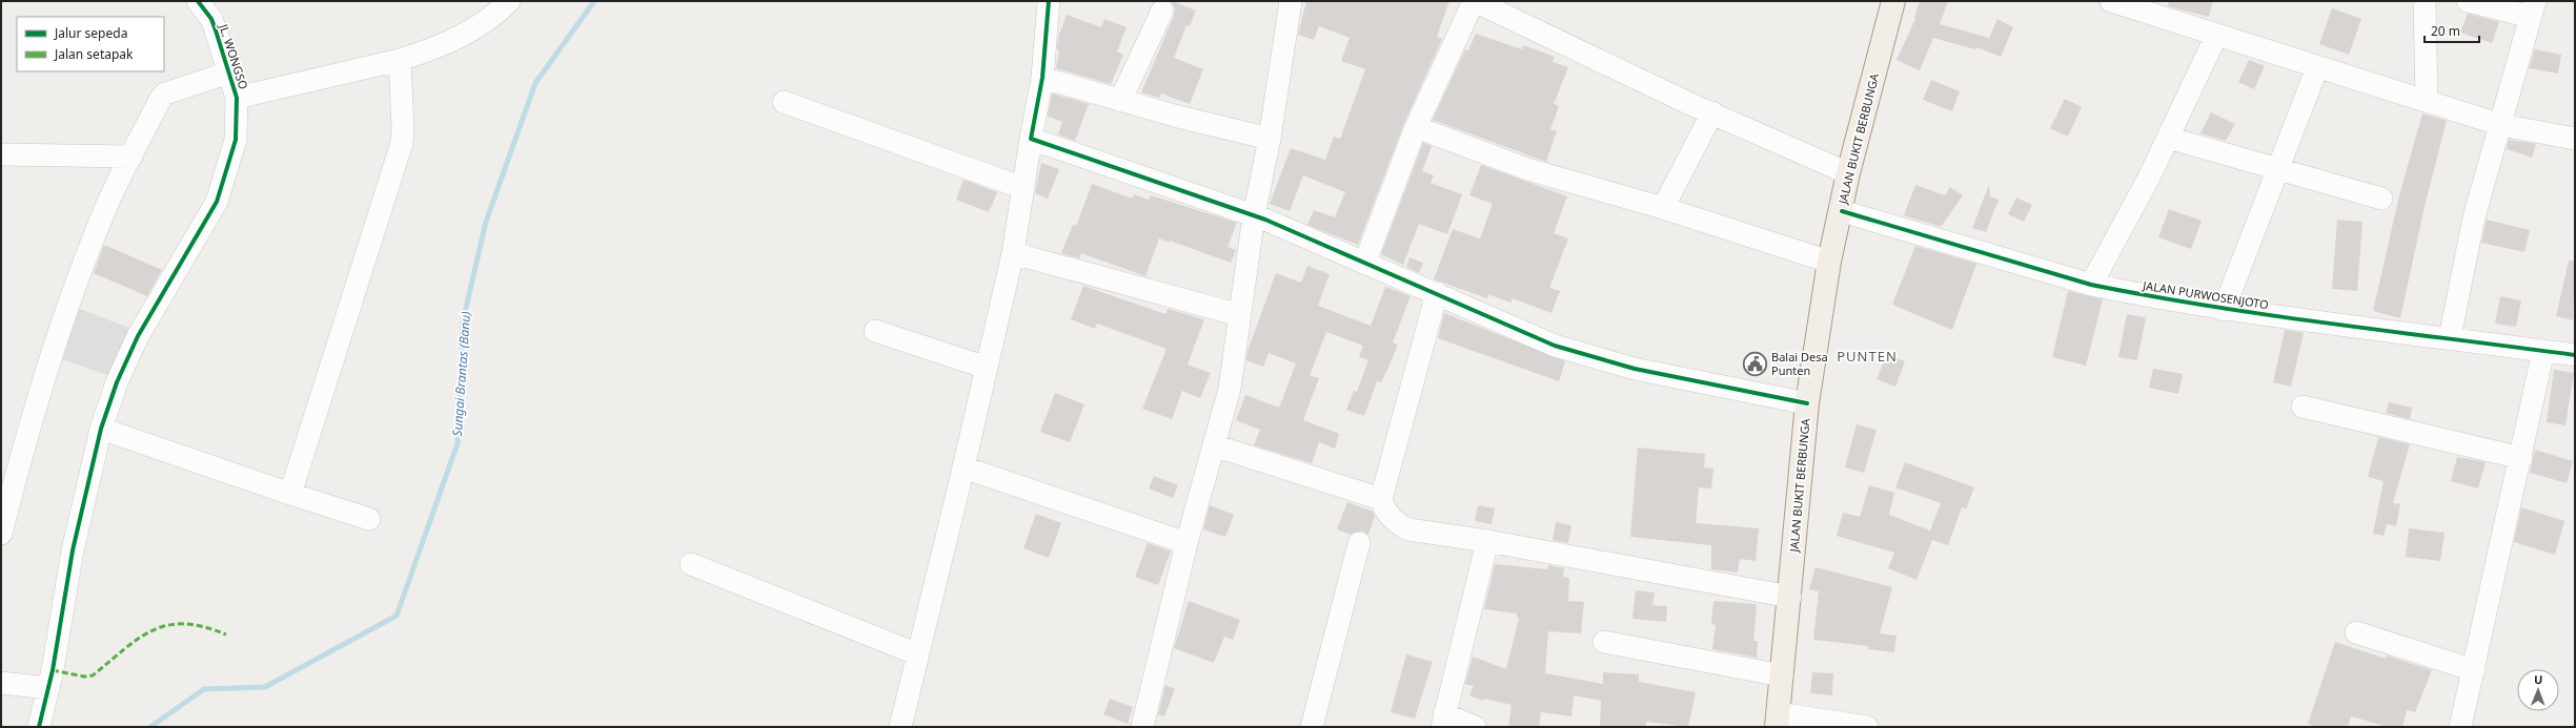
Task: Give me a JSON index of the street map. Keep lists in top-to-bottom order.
{
  "streets": {
    "main road": ["JALAN BUKIT BERBUNGA"],
    "street": ["JL. WONGSO", "JALAN PURWOSENJOTO"]
  },
  "crossings": [
    ["JALAN BUKIT BERBUNGA", "JALAN PURWOSENJOTO"]
  ],
  "districts": ["PUNTEN"],
  "water": ["Sungai Brantas (Banu)"],
  "places": {
    "public building": ["Balai Desa Punten"]
  },
  "legend": ["Jalur sepeda", "Jalan setapak"],
  "scale_bar": "20 m",
  "north": "top"
}
